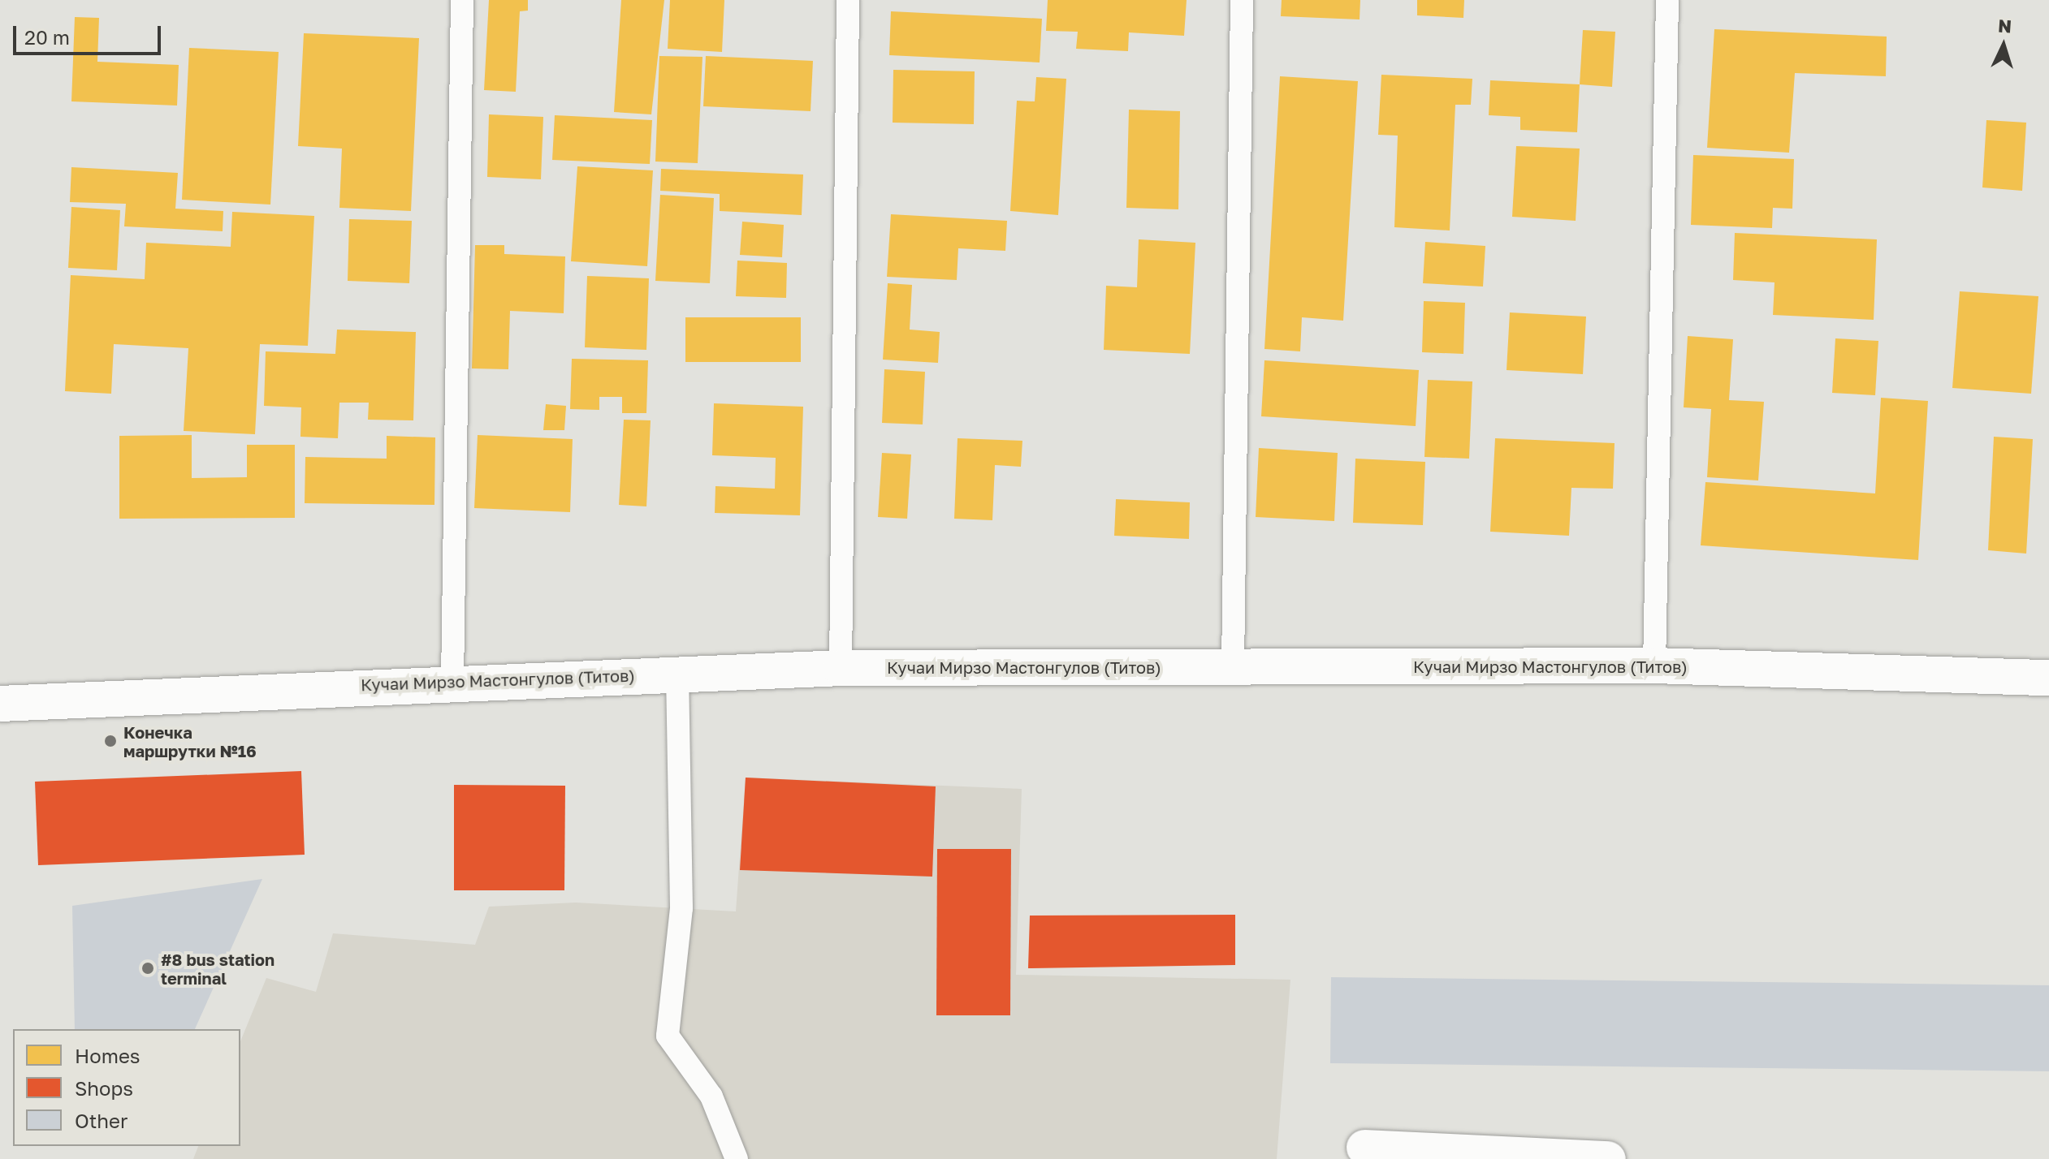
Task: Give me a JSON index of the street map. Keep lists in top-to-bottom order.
{
  "streets": {
    "street": ["Кучаи Мирзо Мастонгулов (Титов)"]
  },
  "places": ["Конечка маршрутки №16", "#8 bus station terminal"],
  "legend": ["Homes", "Shops", "Other"],
  "scale_bar": "20 m",
  "north": "top"
}
